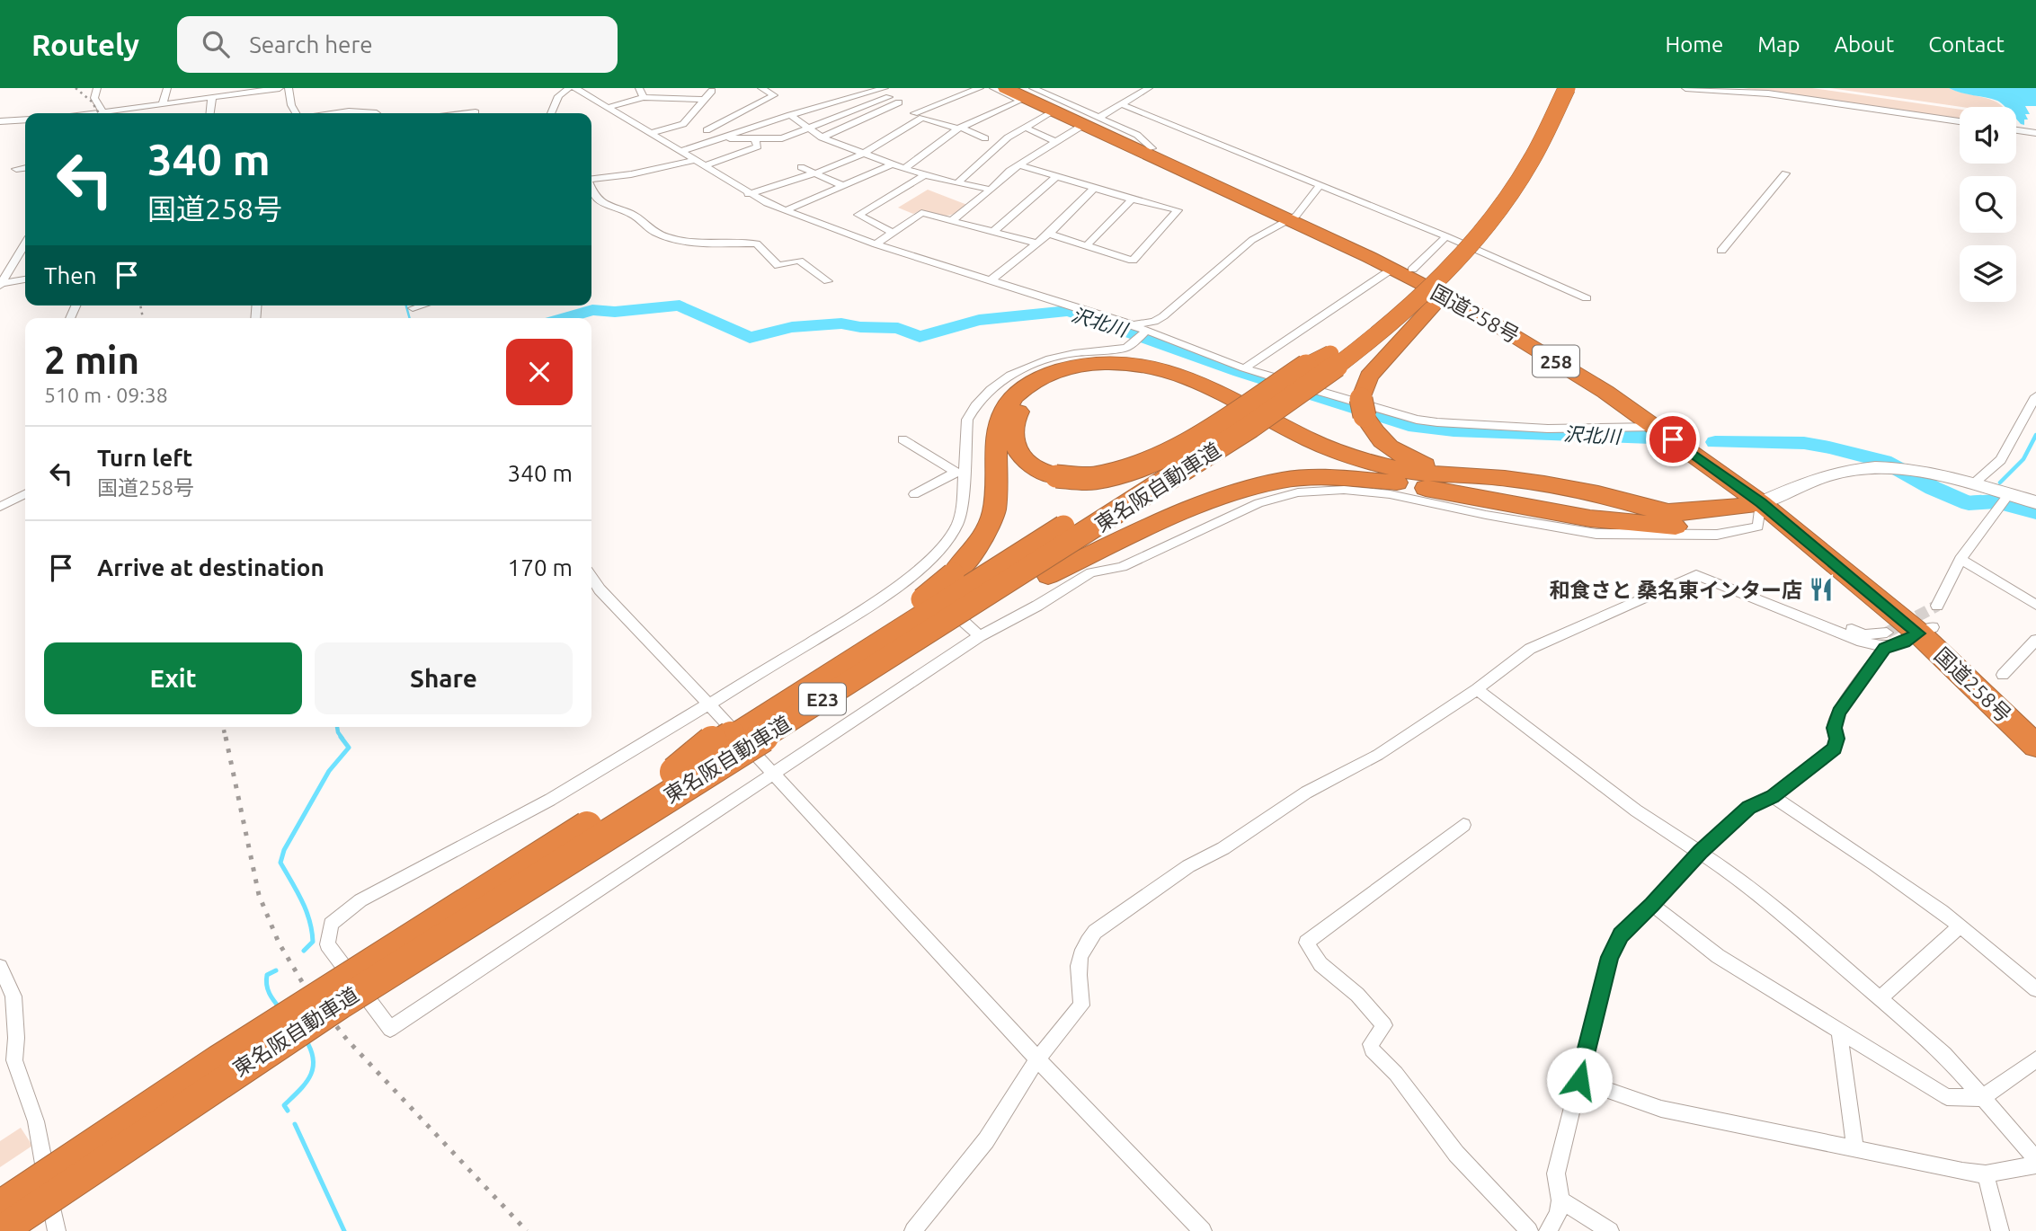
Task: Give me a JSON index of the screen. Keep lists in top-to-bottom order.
{
  "streets": {
    "highway": [
      "国道258号",
      "258",
      "東名阪自動車道",
      "E23"
    ]
  },
  "water": ["沢北川"],
  "places": {
    "restaurant": ["和食さと 桑名東インター店"]
  },
  "page": {
    "header": "Routely",
    "search": "Search here",
    "nav": [
      "Home",
      "Map",
      "About",
      "Contact"
    ],
    "turn": ["340 m", "国道258号"],
    "then": "Then",
    "heading": ["2 min", "510 m · 09:38"],
    "list": [
      {
        "name": "Turn left",
        "note": "国道258号",
        "value": "340 m"
      },
      {
        "name": "Arrive at destination",
        "value": "170 m"
      }
    ],
    "buttons": ["Exit", "Share"]
  }
}
